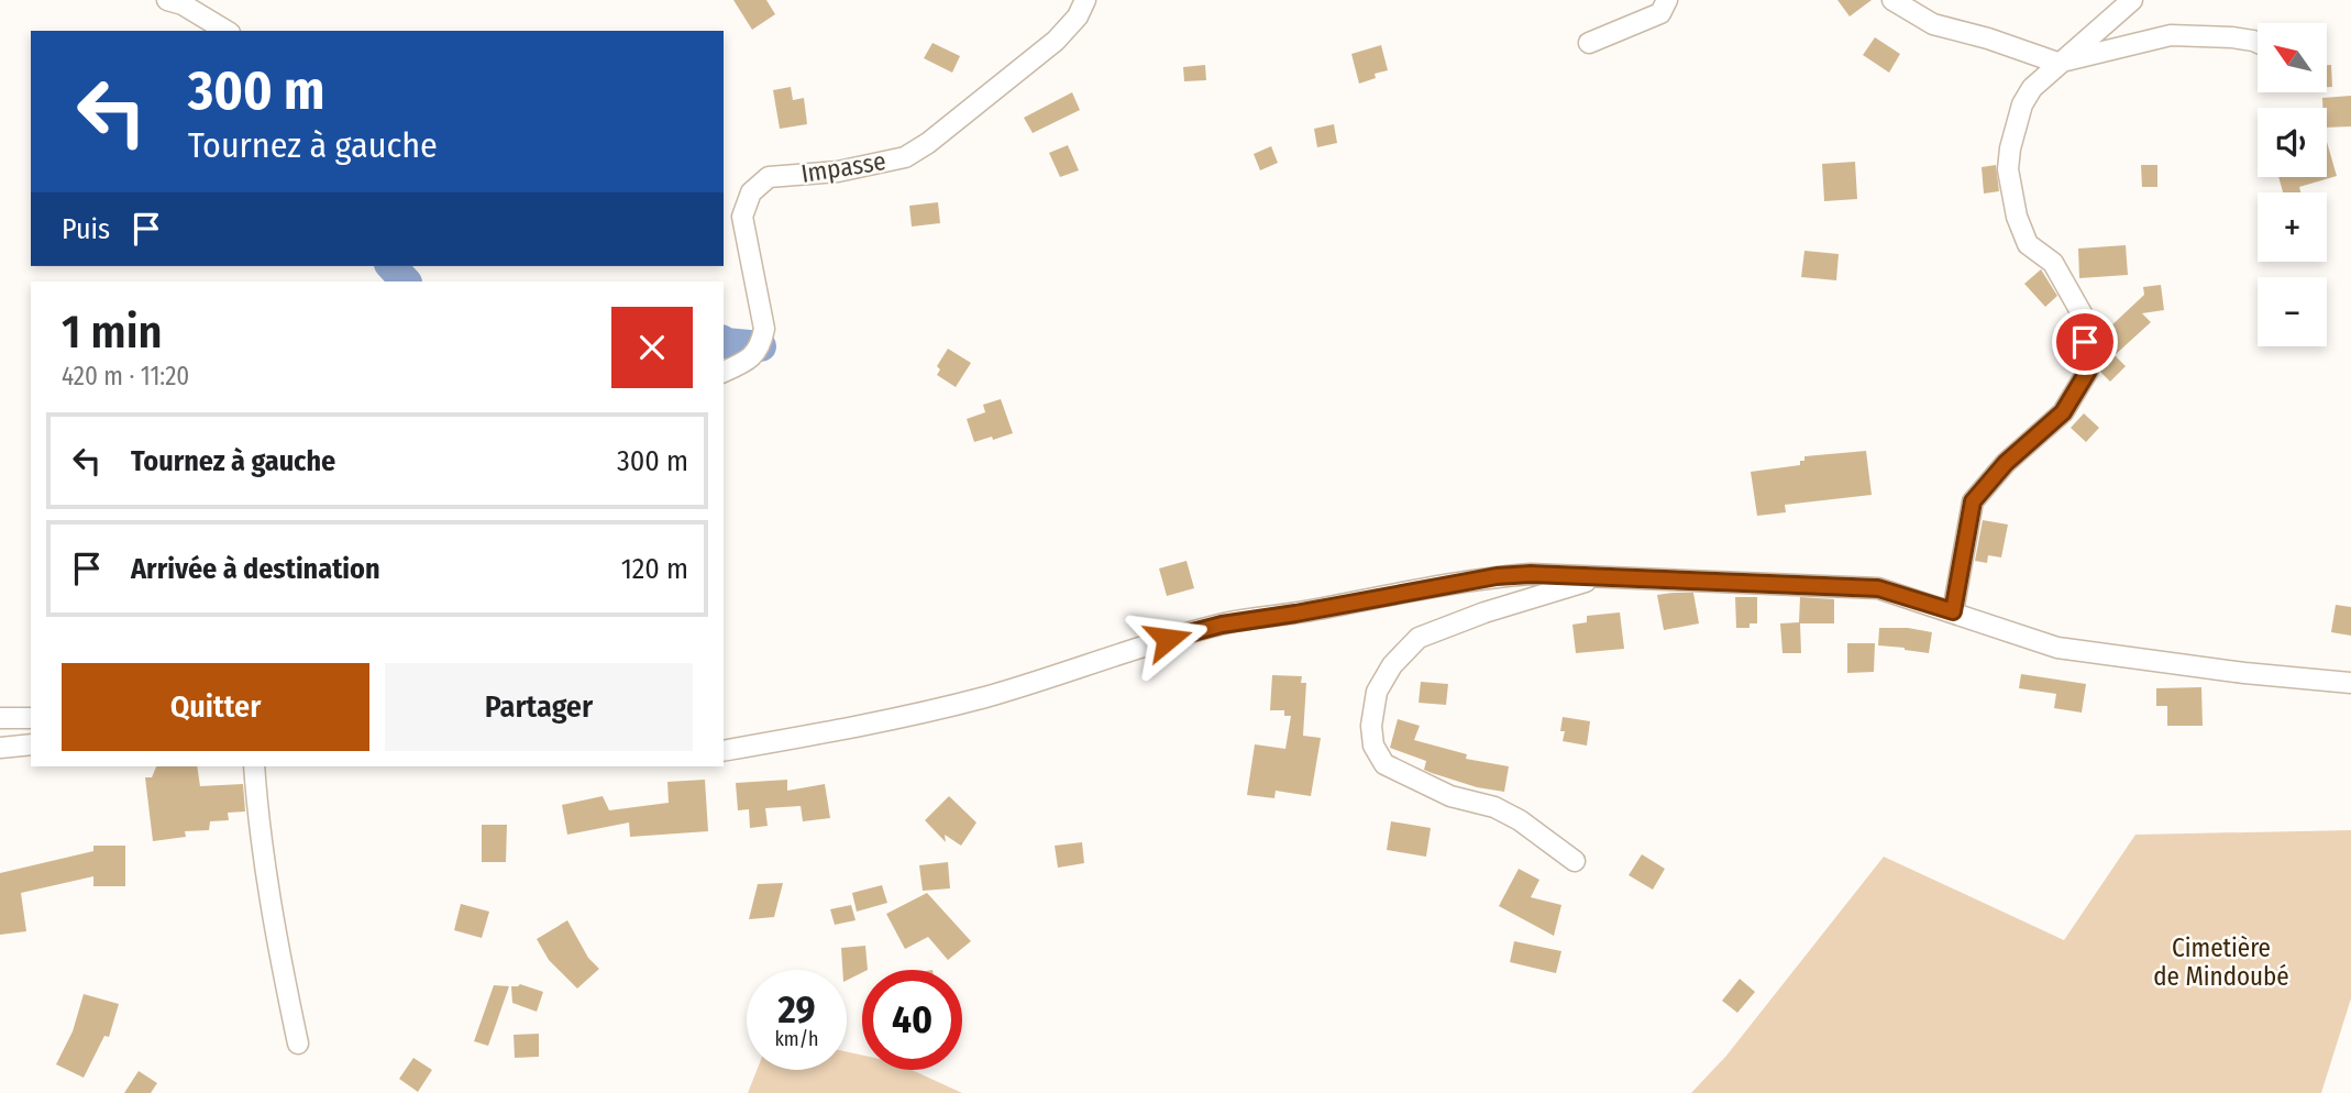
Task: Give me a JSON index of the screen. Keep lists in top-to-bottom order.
{
  "streets": {
    "street": ["Impasse"]
  },
  "parks": ["Cimetière de Mindoubé"],
  "north": "top left",
  "page": {
    "map_buttons": ["+", "−"],
    "turn": ["300 m", "Tournez à gauche"],
    "then": "Puis",
    "heading": ["1 min", "420 m · 11:20"],
    "list": [
      {
        "name": "Tournez à gauche",
        "value": "300 m"
      },
      {
        "name": "Arrivée à destination",
        "value": "120 m"
      }
    ],
    "buttons": ["Quitter", "Partager"],
    "speed": "29 km/h",
    "limit": "40"
  }
}
